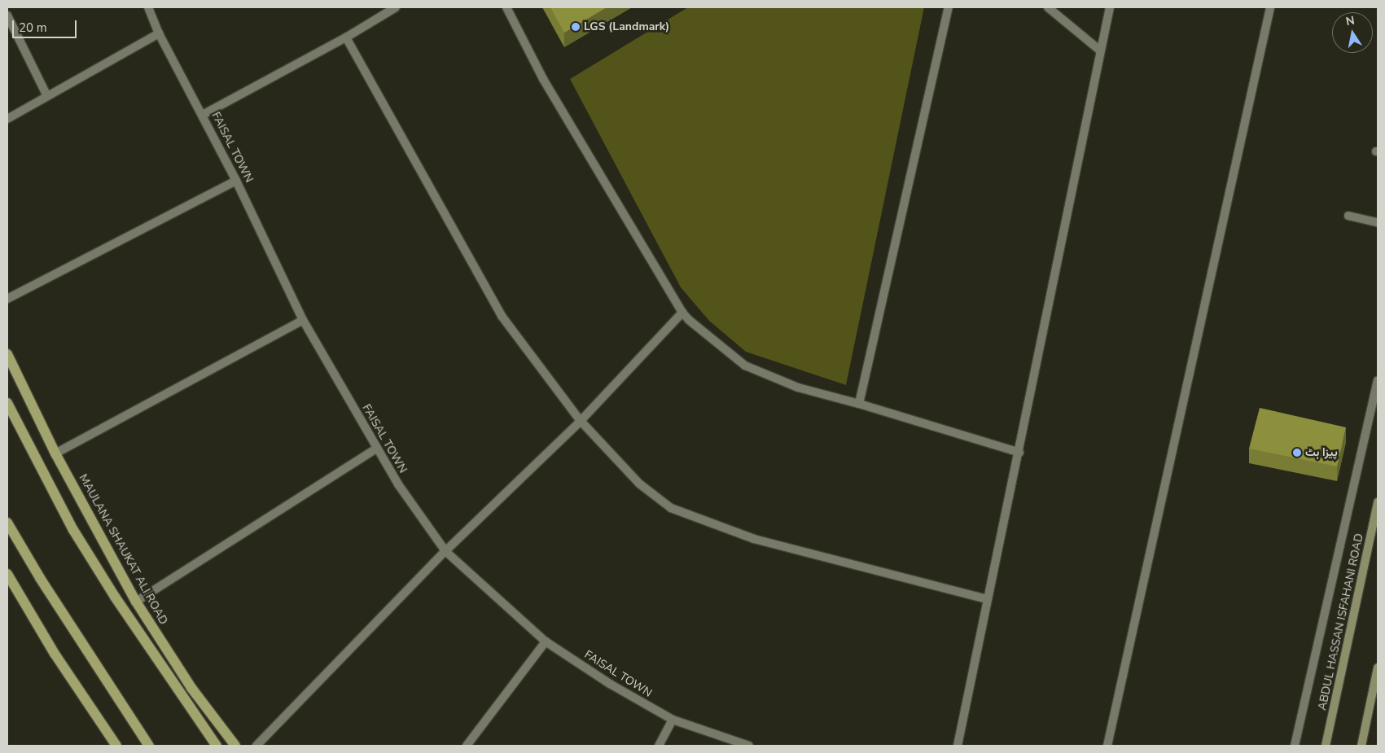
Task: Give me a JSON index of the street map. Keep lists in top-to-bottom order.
{
  "streets": {
    "main road": ["MAULANA SHAUKAT ALI ROAD", "ABDUL HASSAN ISFAHANI ROAD"],
    "street": ["FAISAL TOWN"]
  },
  "places": ["LGS (Landmark)", "پیزا ہٹ"],
  "scale_bar": "20 m",
  "north": "top"
}
